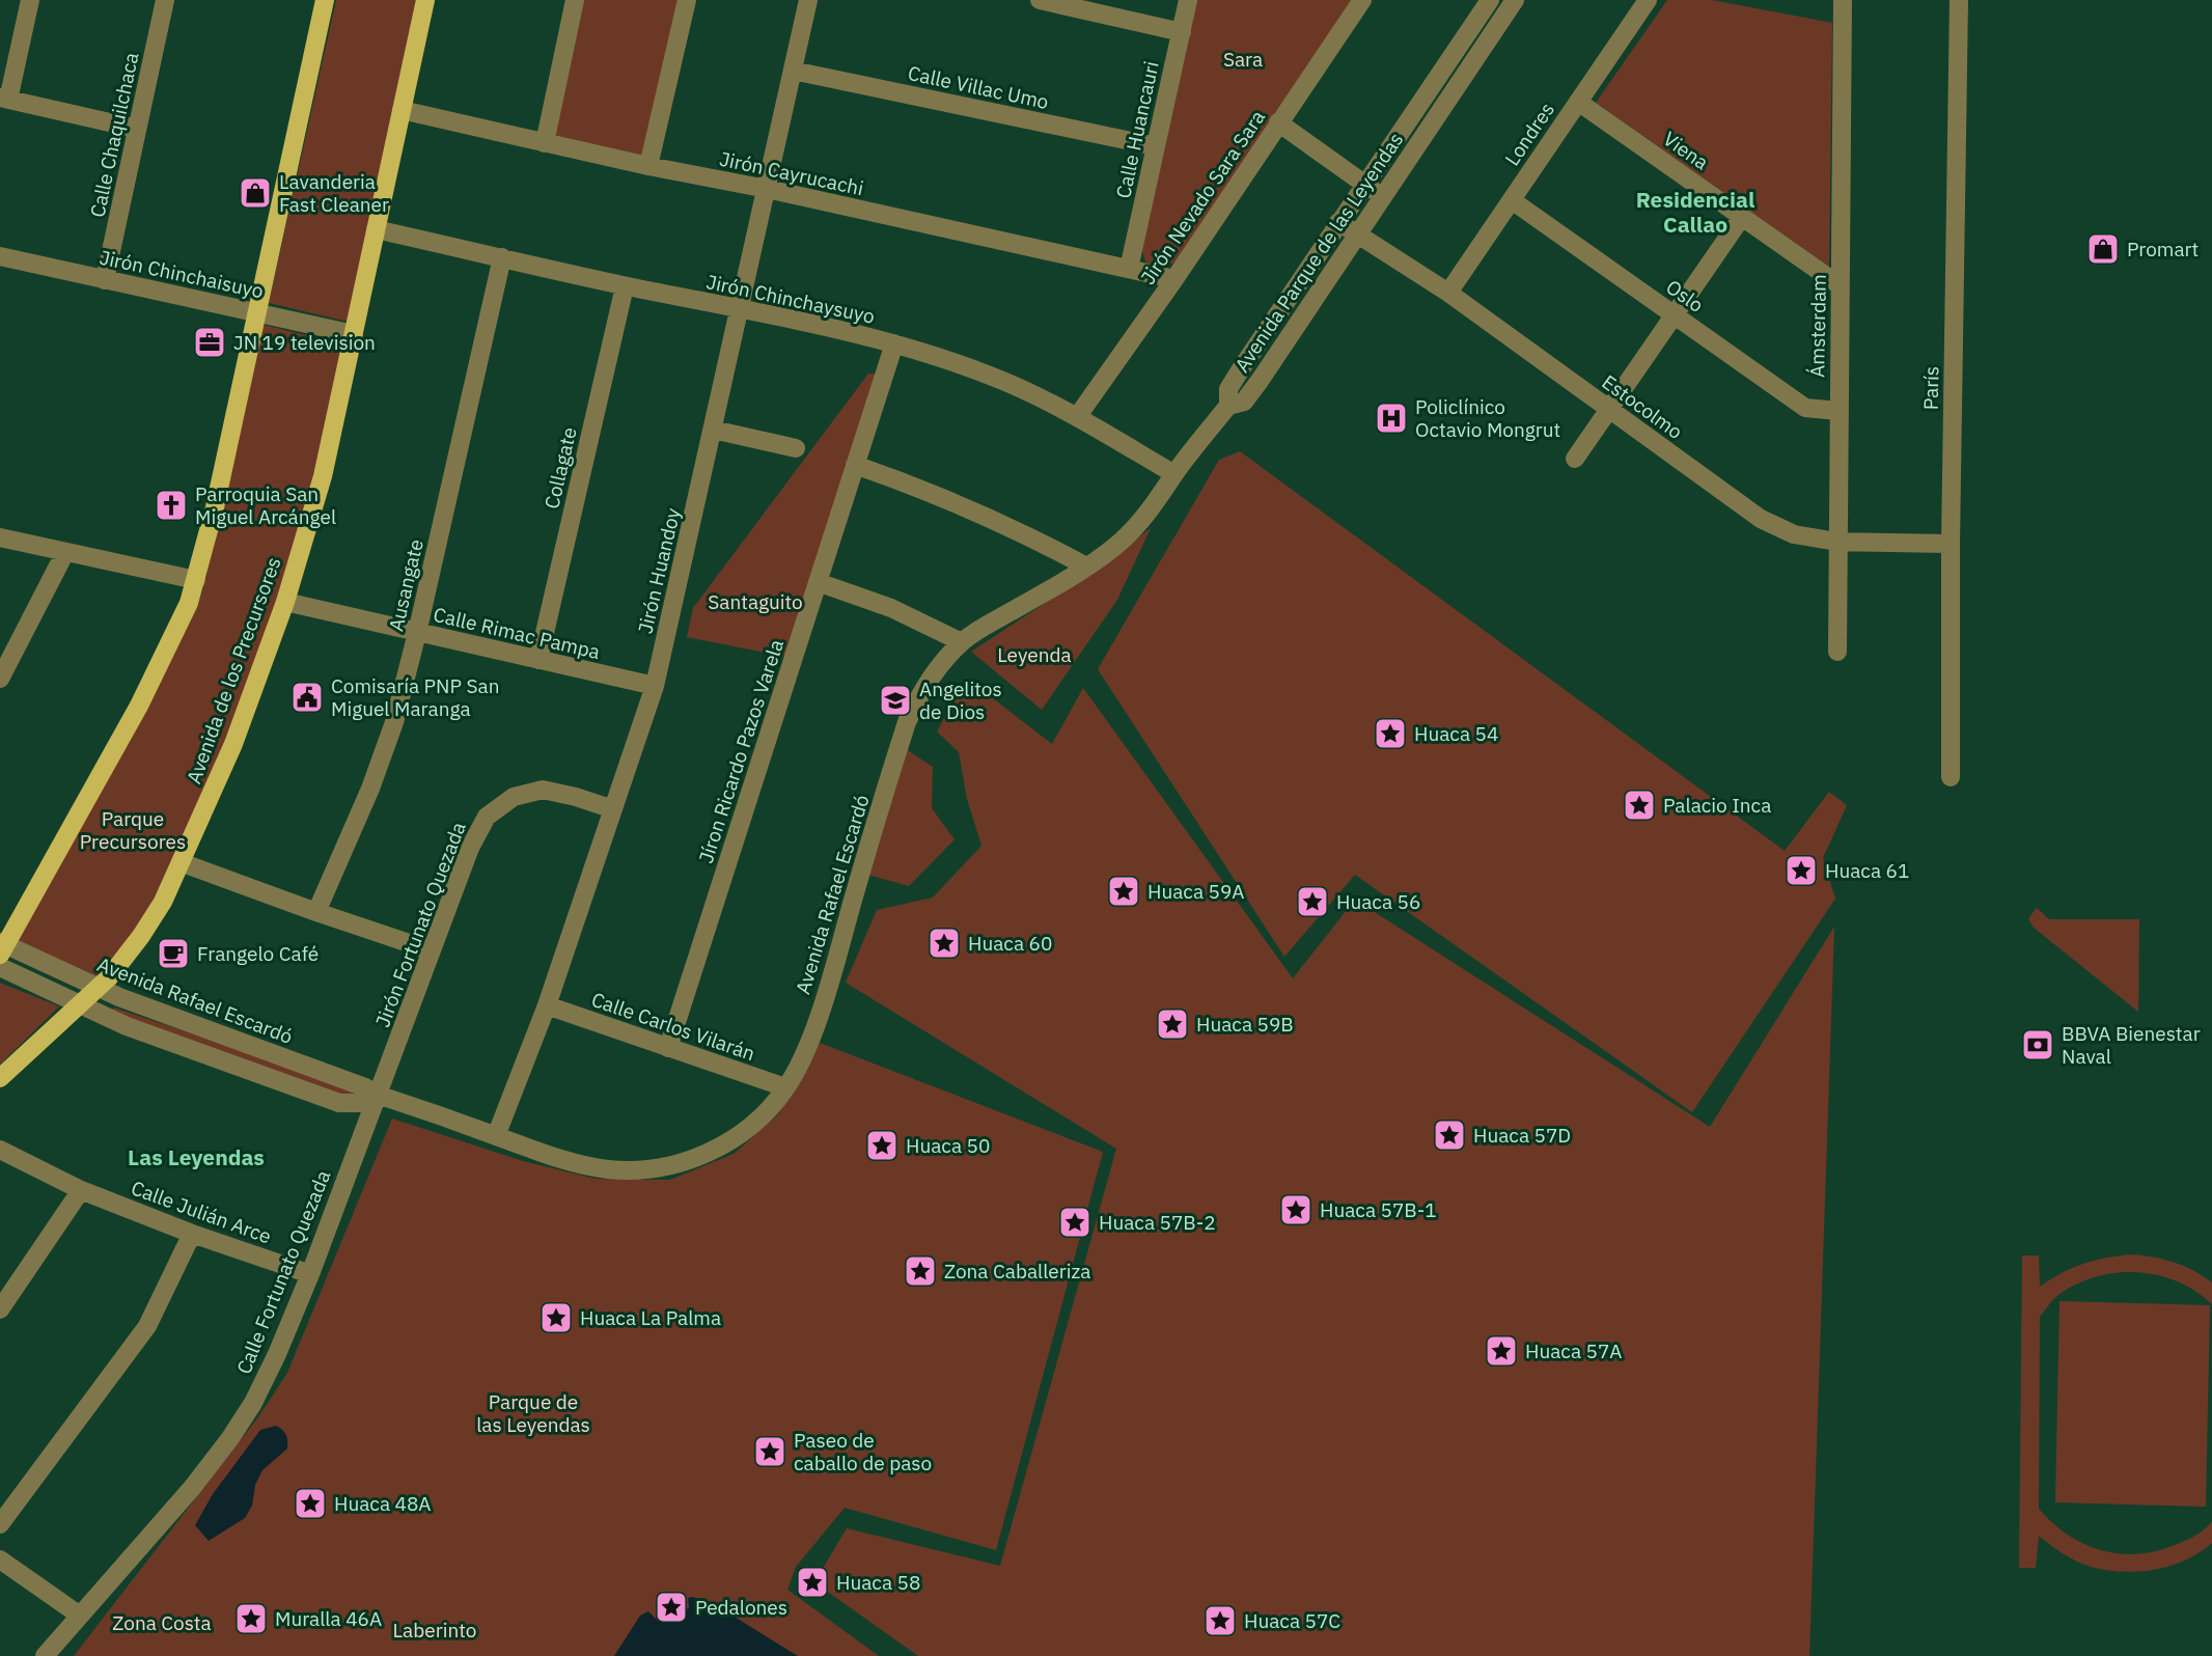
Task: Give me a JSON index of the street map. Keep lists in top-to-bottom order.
{
  "streets": {
    "main road": ["Avenida de los Precursores"],
    "street": [
      "Calle Villac Umo",
      "Calle Huancauri",
      "Londres",
      "Calle Chaquilchaca",
      "Viena",
      "Jirón Cayrucachi",
      "Jirón Nevado Sara Sara",
      "Avenida Parque de las Leyendas",
      "Jirón Chinchaisuyo",
      "Oslo",
      "Jirón Chinchaysuyo",
      "Ámsterdam",
      "París",
      "Estocolmo",
      "Collagate",
      "Jirón Huandoy",
      "Ausangate",
      "Calle Rimac Pampa",
      "Jíron Ricardo Pazos Varela",
      "Avenida Rafael Escardó",
      "Jirón Fortunato Quezada",
      "Calle Carlos Vilarán",
      "Calle Julián Arce",
      "Calle Fortunato Quezada"
    ]
  },
  "crossings": [
    ["Calle Villac Umo", "Calle Huancauri"],
    ["Calle Villac Umo", "Jirón Huandoy"],
    ["Calle Huancauri", "Jirón Cayrucachi"],
    ["Londres", "Viena"],
    ["Londres", "Oslo"],
    ["Londres", "Estocolmo"],
    ["Calle Chaquilchaca", "Jirón Chinchaisuyo"],
    ["Viena", "Ámsterdam"],
    ["Jirón Cayrucachi", "Jirón Nevado Sara Sara"],
    ["Jirón Cayrucachi", "Jirón Huandoy"],
    ["Jirón Cayrucachi", "Avenida de los Precursores"],
    ["Jirón Nevado Sara Sara", "Jirón Chinchaysuyo"],
    ["Avenida Parque de las Leyendas", "Estocolmo"],
    ["Avenida Parque de las Leyendas", "Avenida Rafael Escardó"],
    ["Jirón Chinchaisuyo", "Avenida de los Precursores"],
    ["Oslo", "Ámsterdam"],
    ["Jirón Chinchaysuyo", "Collagate"],
    ["Jirón Chinchaysuyo", "Jirón Huandoy"],
    ["Jirón Chinchaysuyo", "Ausangate"],
    ["Jirón Chinchaysuyo", "Avenida de los Precursores"],
    ["Jirón Chinchaysuyo", "Jíron Ricardo Pazos Varela"],
    ["Jirón Chinchaysuyo", "Avenida Rafael Escardó"],
    ["Ámsterdam", "Estocolmo"],
    ["París", "Estocolmo"],
    ["Collagate", "Calle Rimac Pampa"],
    ["Jirón Huandoy", "Calle Rimac Pampa"],
    ["Jirón Huandoy", "Avenida Rafael Escardó"],
    ["Jirón Huandoy", "Jirón Fortunato Quezada"],
    ["Jirón Huandoy", "Calle Carlos Vilarán"],
    ["Ausangate", "Calle Rimac Pampa"],
    ["Calle Rimac Pampa", "Avenida de los Precursores"],
    ["Avenida de los Precursores", "Avenida Rafael Escardó"],
    ["Jíron Ricardo Pazos Varela", "Calle Carlos Vilarán"],
    ["Avenida Rafael Escardó", "Jirón Fortunato Quezada"],
    ["Avenida Rafael Escardó", "Calle Carlos Vilarán"],
    ["Avenida Rafael Escardó", "Calle Fortunato Quezada"],
    ["Jirón Fortunato Quezada", "Calle Fortunato Quezada"],
    ["Calle Julián Arce", "Calle Fortunato Quezada"]
  ],
  "districts": ["Residencial Callao", "Las Leyendas"],
  "parks": [
    "Sara",
    "Santaguito",
    "Leyenda",
    "Parque Precursores",
    "Parque de las Leyendas",
    "Zona Costa",
    "Laberinto"
  ],
  "places": {
    "shop": ["Lavanderia Fast Cleaner", "Promart"],
    "office": ["JN 19 television"],
    "hospital": ["Policlínico Octavio Mongrut"],
    "church": ["Parroquia San Miguel Arcángel"],
    "public building": ["Comisaría PNP San Miguel Maranga"],
    "school or university": ["Angelitos de Dios"],
    "place": [
      "Huaca 54",
      "Palacio Inca",
      "Huaca 61",
      "Huaca 59A",
      "Huaca 56",
      "Huaca 60",
      "Huaca 59B",
      "Huaca 57D",
      "Huaca 50",
      "Huaca 57B-1",
      "Huaca 57B-2",
      "Zona Caballeriza",
      "Huaca La Palma",
      "Huaca 57A",
      "Paseo de caballo de paso",
      "Huaca 48A",
      "Huaca 58",
      "Pedalones",
      "Muralla 46A",
      "Huaca 57C"
    ],
    "cafe": ["Frangelo Café"],
    "bank": ["BBVA Bienestar Naval"]
  }
}
